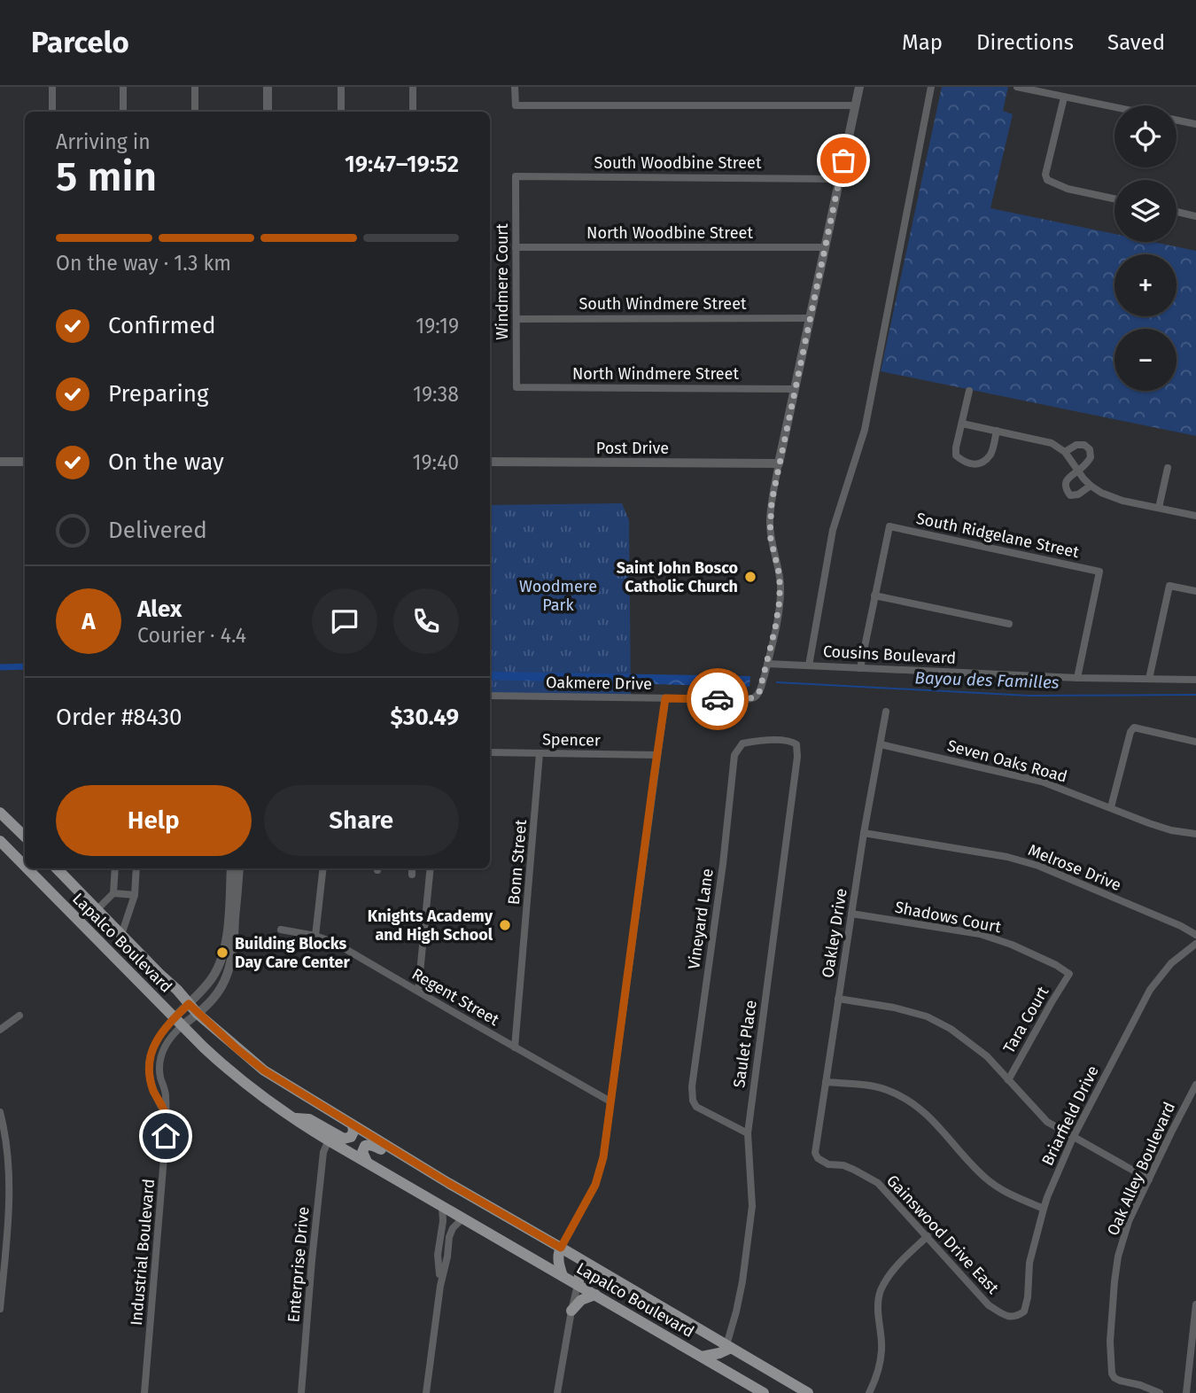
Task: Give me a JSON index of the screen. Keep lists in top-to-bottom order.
{
  "streets": {
    "main road": ["Lapalco Boulevard"],
    "street": [
      "South Woodbine Street",
      "North Woodbine Street",
      "Windmere Court",
      "South Windmere Street",
      "North Windmere Street",
      "Post Drive",
      "South Ridgelane Street",
      "Cousins Boulevard",
      "Oakmere Drive",
      "Spencer",
      "Seven Oaks Road",
      "Bonn Street",
      "Melrose Drive",
      "Shadows Court",
      "Vineyard Lane",
      "Oakley Drive",
      "Regent Street",
      "Tara Court",
      "Saulet Place",
      "Briarfield Drive",
      "Oak Alley Boulevard",
      "Gainswood Drive East",
      "Industrial Boulevard",
      "Enterprise Drive"
    ]
  },
  "crossings": [
    ["South Woodbine Street", "Windmere Court"],
    ["South Woodbine Street", "Oakmere Drive"],
    ["North Woodbine Street", "Windmere Court"],
    ["North Woodbine Street", "Oakmere Drive"],
    ["Windmere Court", "South Windmere Street"],
    ["Windmere Court", "North Windmere Street"],
    ["South Windmere Street", "Oakmere Drive"],
    ["North Windmere Street", "Oakmere Drive"],
    ["Post Drive", "Oakmere Drive"],
    ["South Ridgelane Street", "Cousins Boulevard"],
    ["Cousins Boulevard", "Oakmere Drive"],
    ["Spencer", "Bonn Street"],
    ["Seven Oaks Road", "Oakley Drive"],
    ["Bonn Street", "Regent Street"],
    ["Melrose Drive", "Oakley Drive"],
    ["Shadows Court", "Oakley Drive"],
    ["Shadows Court", "Tara Court"],
    ["Vineyard Lane", "Saulet Place"],
    ["Oakley Drive", "Gainswood Drive East"],
    ["Lapalco Boulevard", "Saulet Place"],
    ["Lapalco Boulevard", "Industrial Boulevard"],
    ["Lapalco Boulevard", "Enterprise Drive"],
    ["Briarfield Drive", "Gainswood Drive East"]
  ],
  "water": ["Bayou des Familles"],
  "parks": ["Woodmere Park"],
  "places": ["Saint John Bosco Catholic Church", "Knights Academy and High School", "Building Blocks Day Care Center"],
  "page": {
    "header": "Parcelo",
    "nav": ["Map", "Directions", "Saved"],
    "map_buttons": ["+", "−"],
    "heading": ["5 min", "Arriving in", "19:47–19:52"],
    "panel": [
      "Alex",
      "Courier · 4.4",
      "Order #8430",
      "$30.49"
    ],
    "bar": "On the way · 1.3 km",
    "list": [
      ["Confirmed", "19:19"],
      ["Preparing", "19:38"],
      ["On the way", "19:40"],
      "Delivered"
    ],
    "round": "A",
    "buttons": ["Help", "Share"]
  }
}
